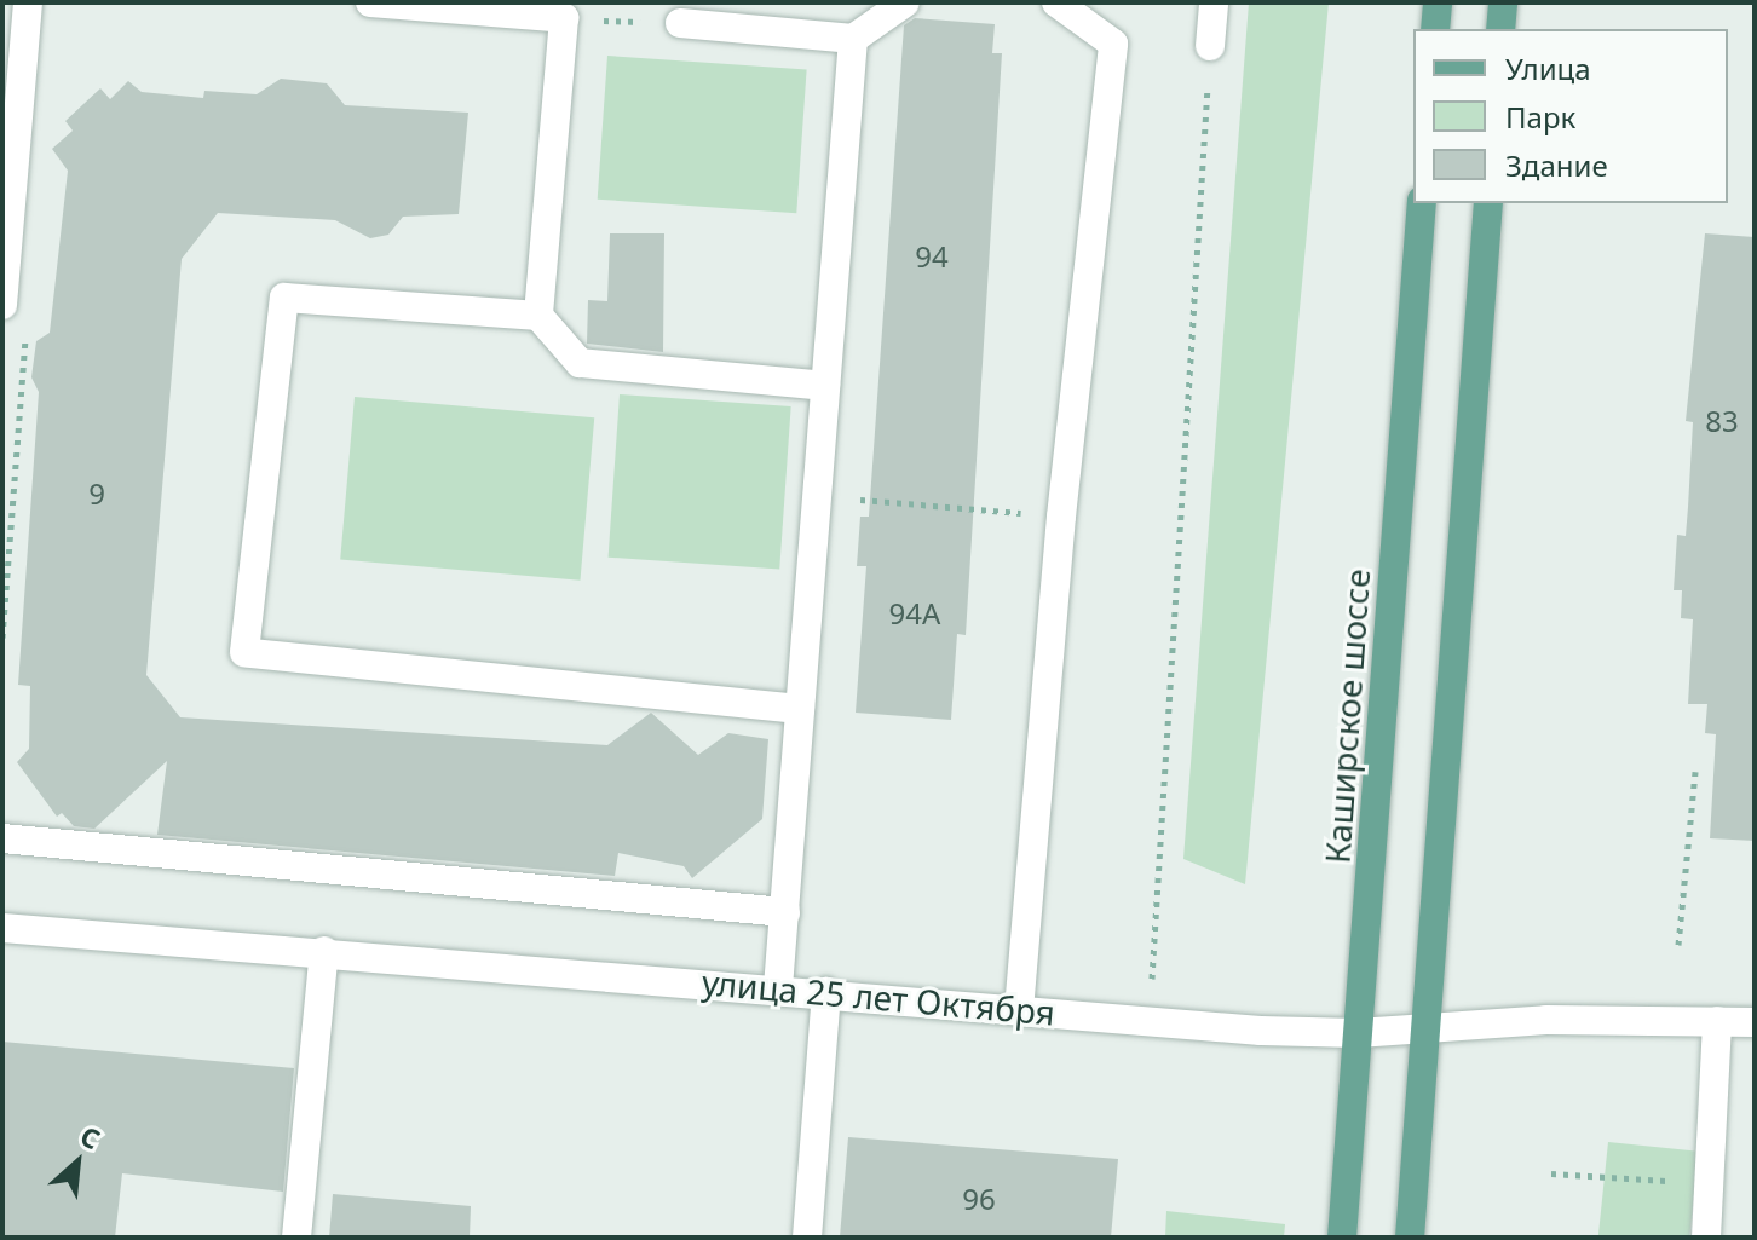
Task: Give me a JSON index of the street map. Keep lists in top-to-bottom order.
{
  "streets": {
    "main road": ["Каширское шоссе"],
    "street": ["улица 25 лет Октября"]
  },
  "crossings": [
    ["Каширское шоссе", "улица 25 лет Октября"]
  ],
  "house_numbers": [
    "94",
    "83",
    "9",
    "94А",
    "96"
  ],
  "legend": ["Улица", "Парк", "Здание"],
  "north": "top right"
}
